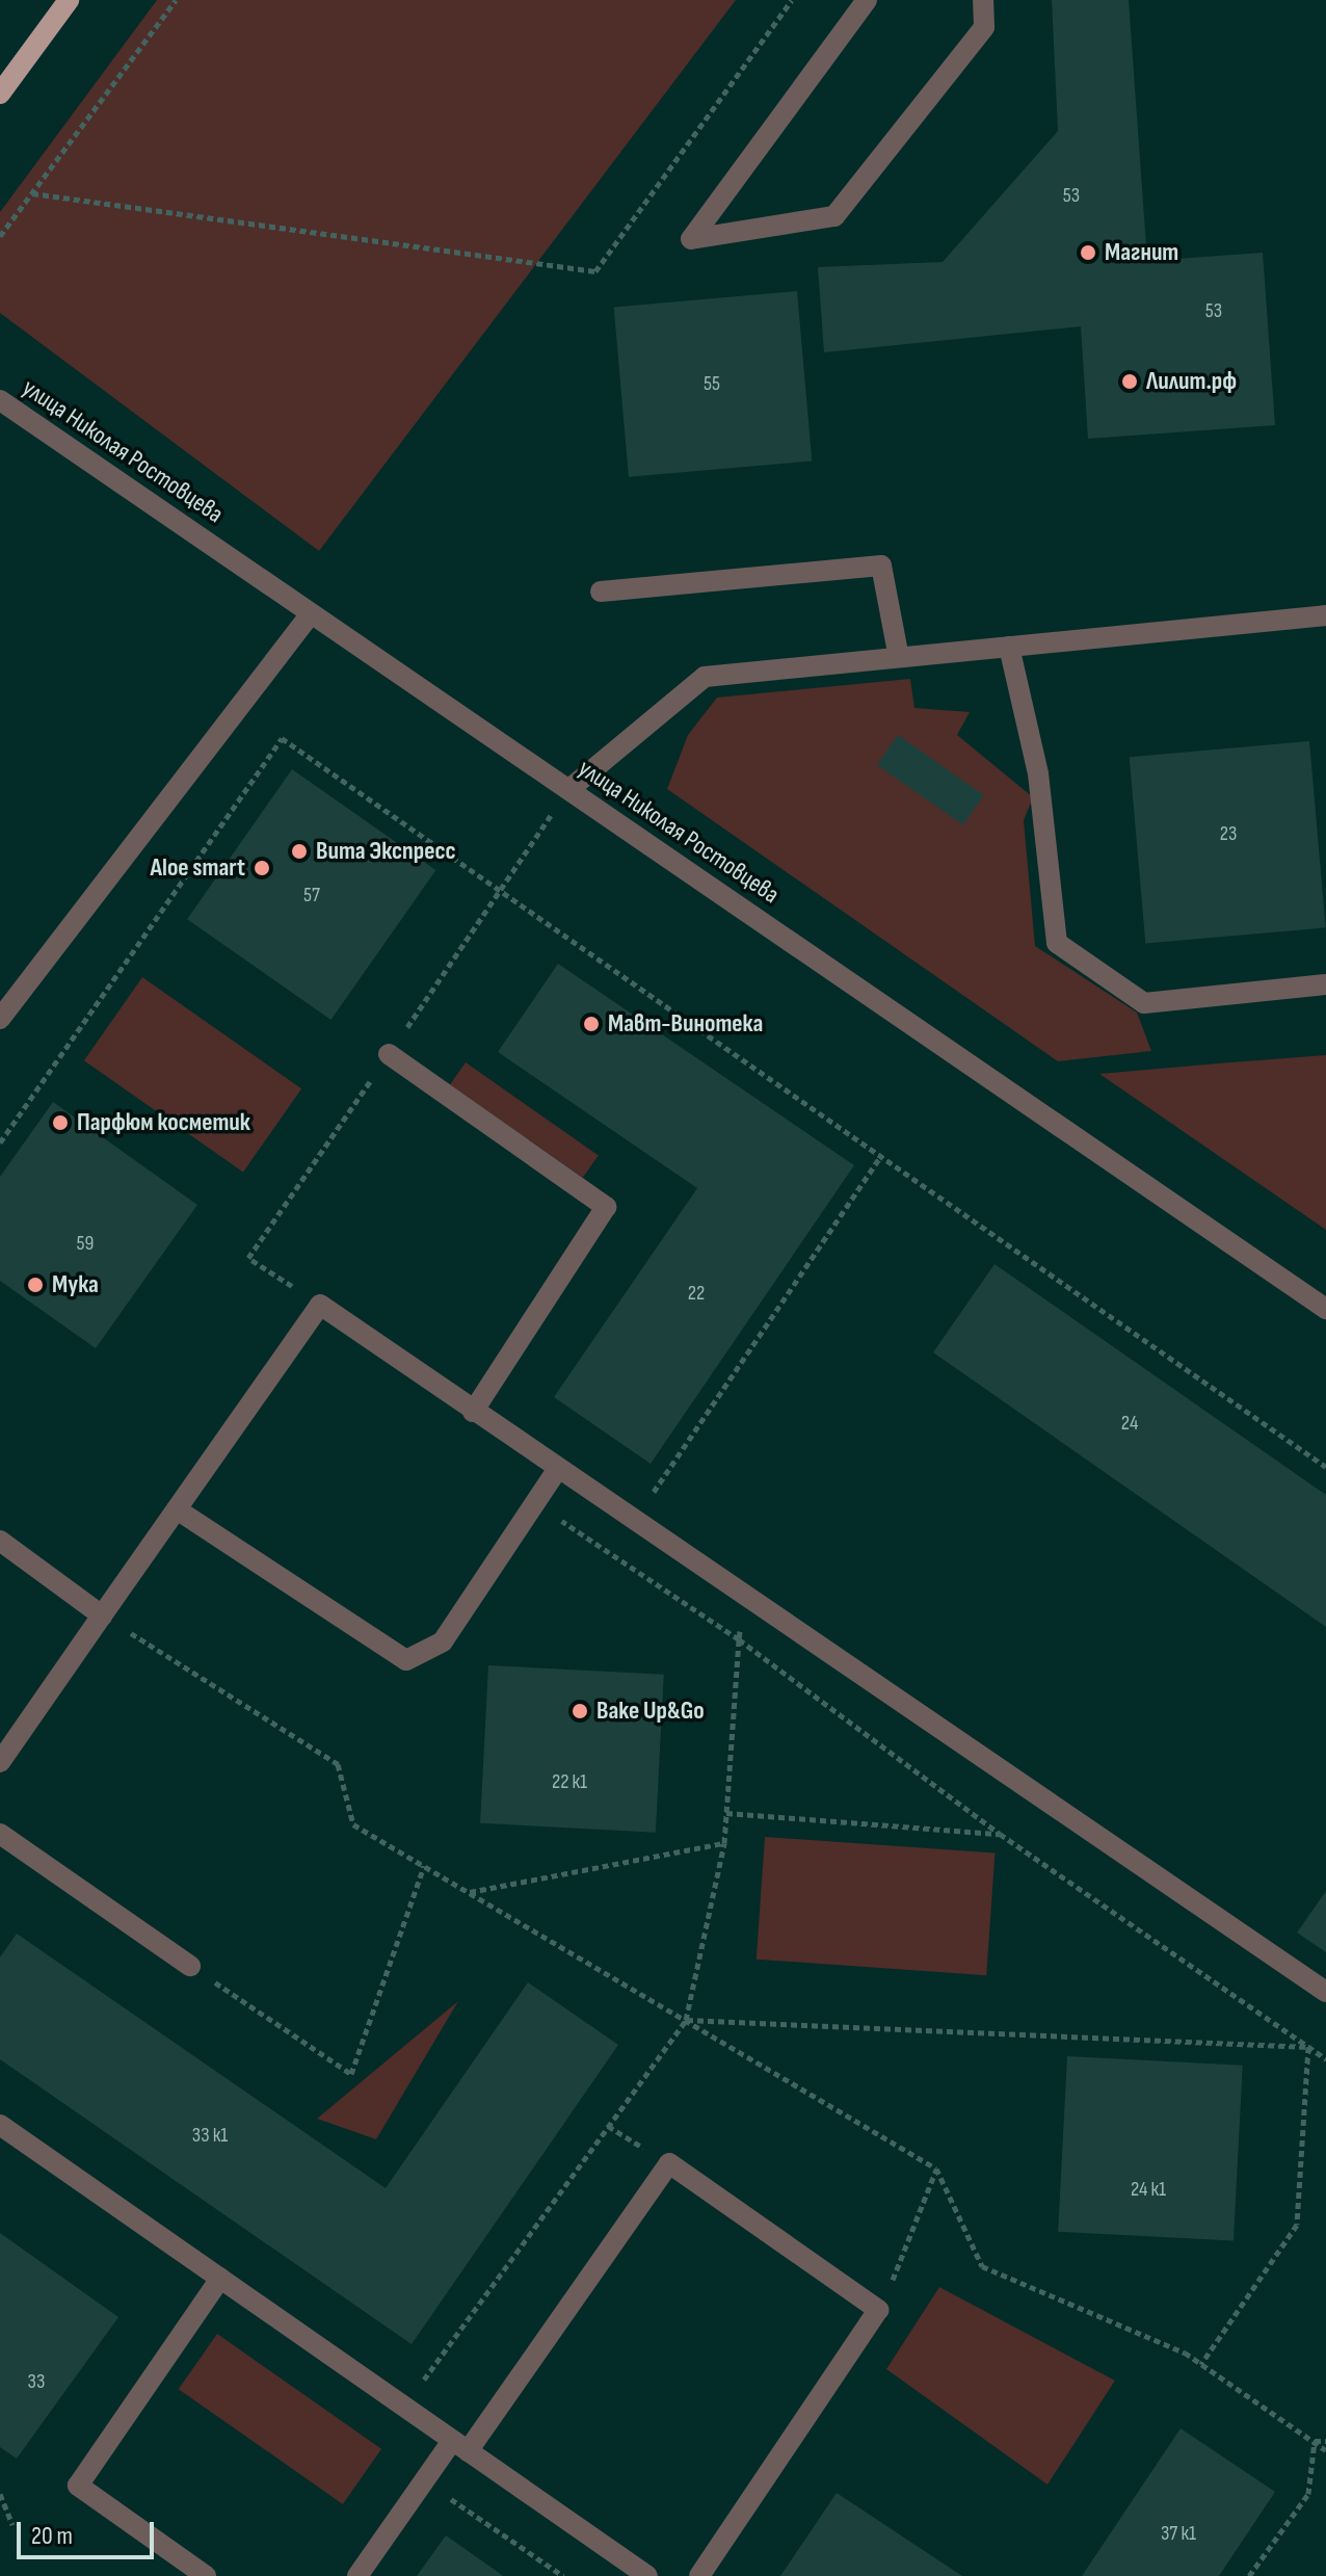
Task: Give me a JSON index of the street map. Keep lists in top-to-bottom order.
{
  "streets": {
    "street": ["улица Николая Ростовцева"]
  },
  "places": [
    "Магнит",
    "Лилит.рф",
    "Вита Экспресс",
    "Aloe smart",
    "Мавт-Винотека",
    "Парфюм косметик",
    "Мука",
    "Bake Up&Go"
  ],
  "house_numbers": [
    "53",
    "53",
    "55",
    "23",
    "57",
    "59",
    "22",
    "24",
    "22 к1",
    "33 к1",
    "24 к1",
    "33",
    "37 к1"
  ],
  "scale_bar": "20 m"
}
